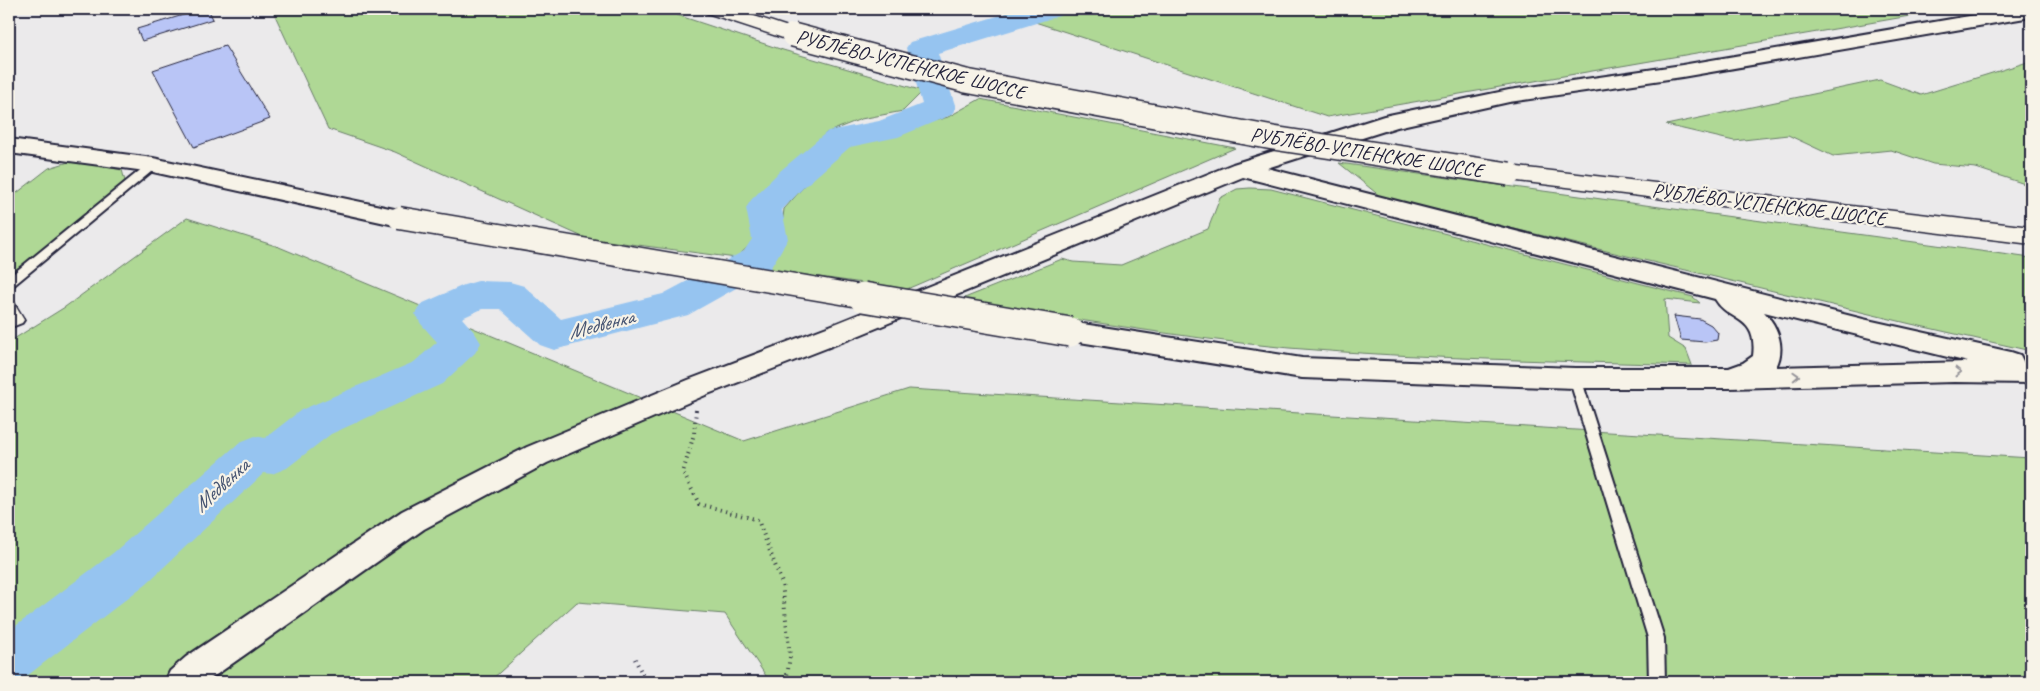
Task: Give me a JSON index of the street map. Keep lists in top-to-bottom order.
{
  "streets": {
    "main road": ["РУБЛЁВО-УСПЕНСКОЕ ШОССЕ"]
  },
  "water": ["Медвенка"]
}
